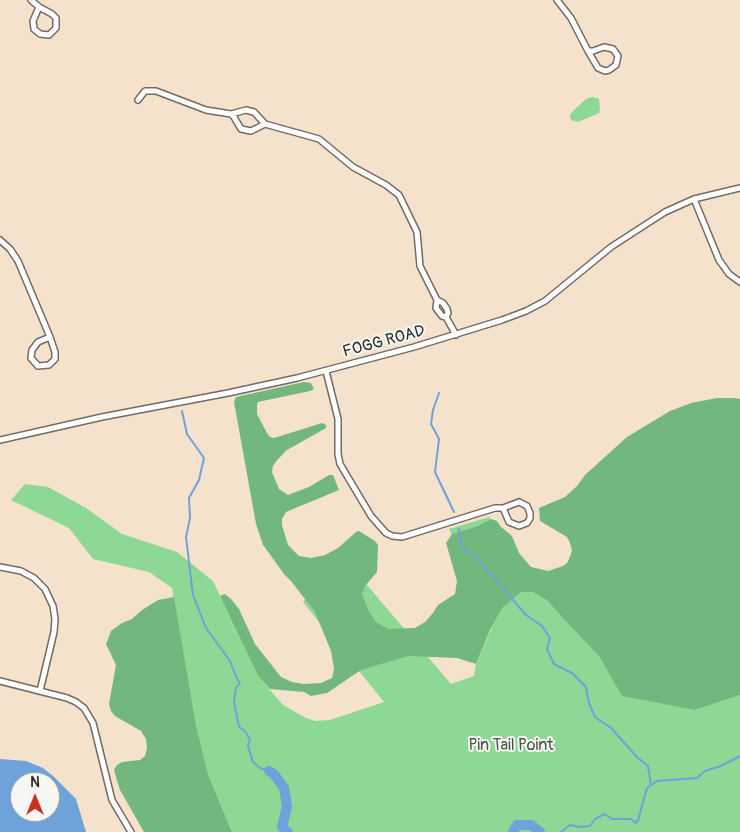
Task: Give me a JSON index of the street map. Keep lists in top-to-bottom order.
{
  "streets": {
    "street": ["FOGG ROAD"]
  },
  "parks": ["Pin Tail Point"],
  "north": "top"
}
